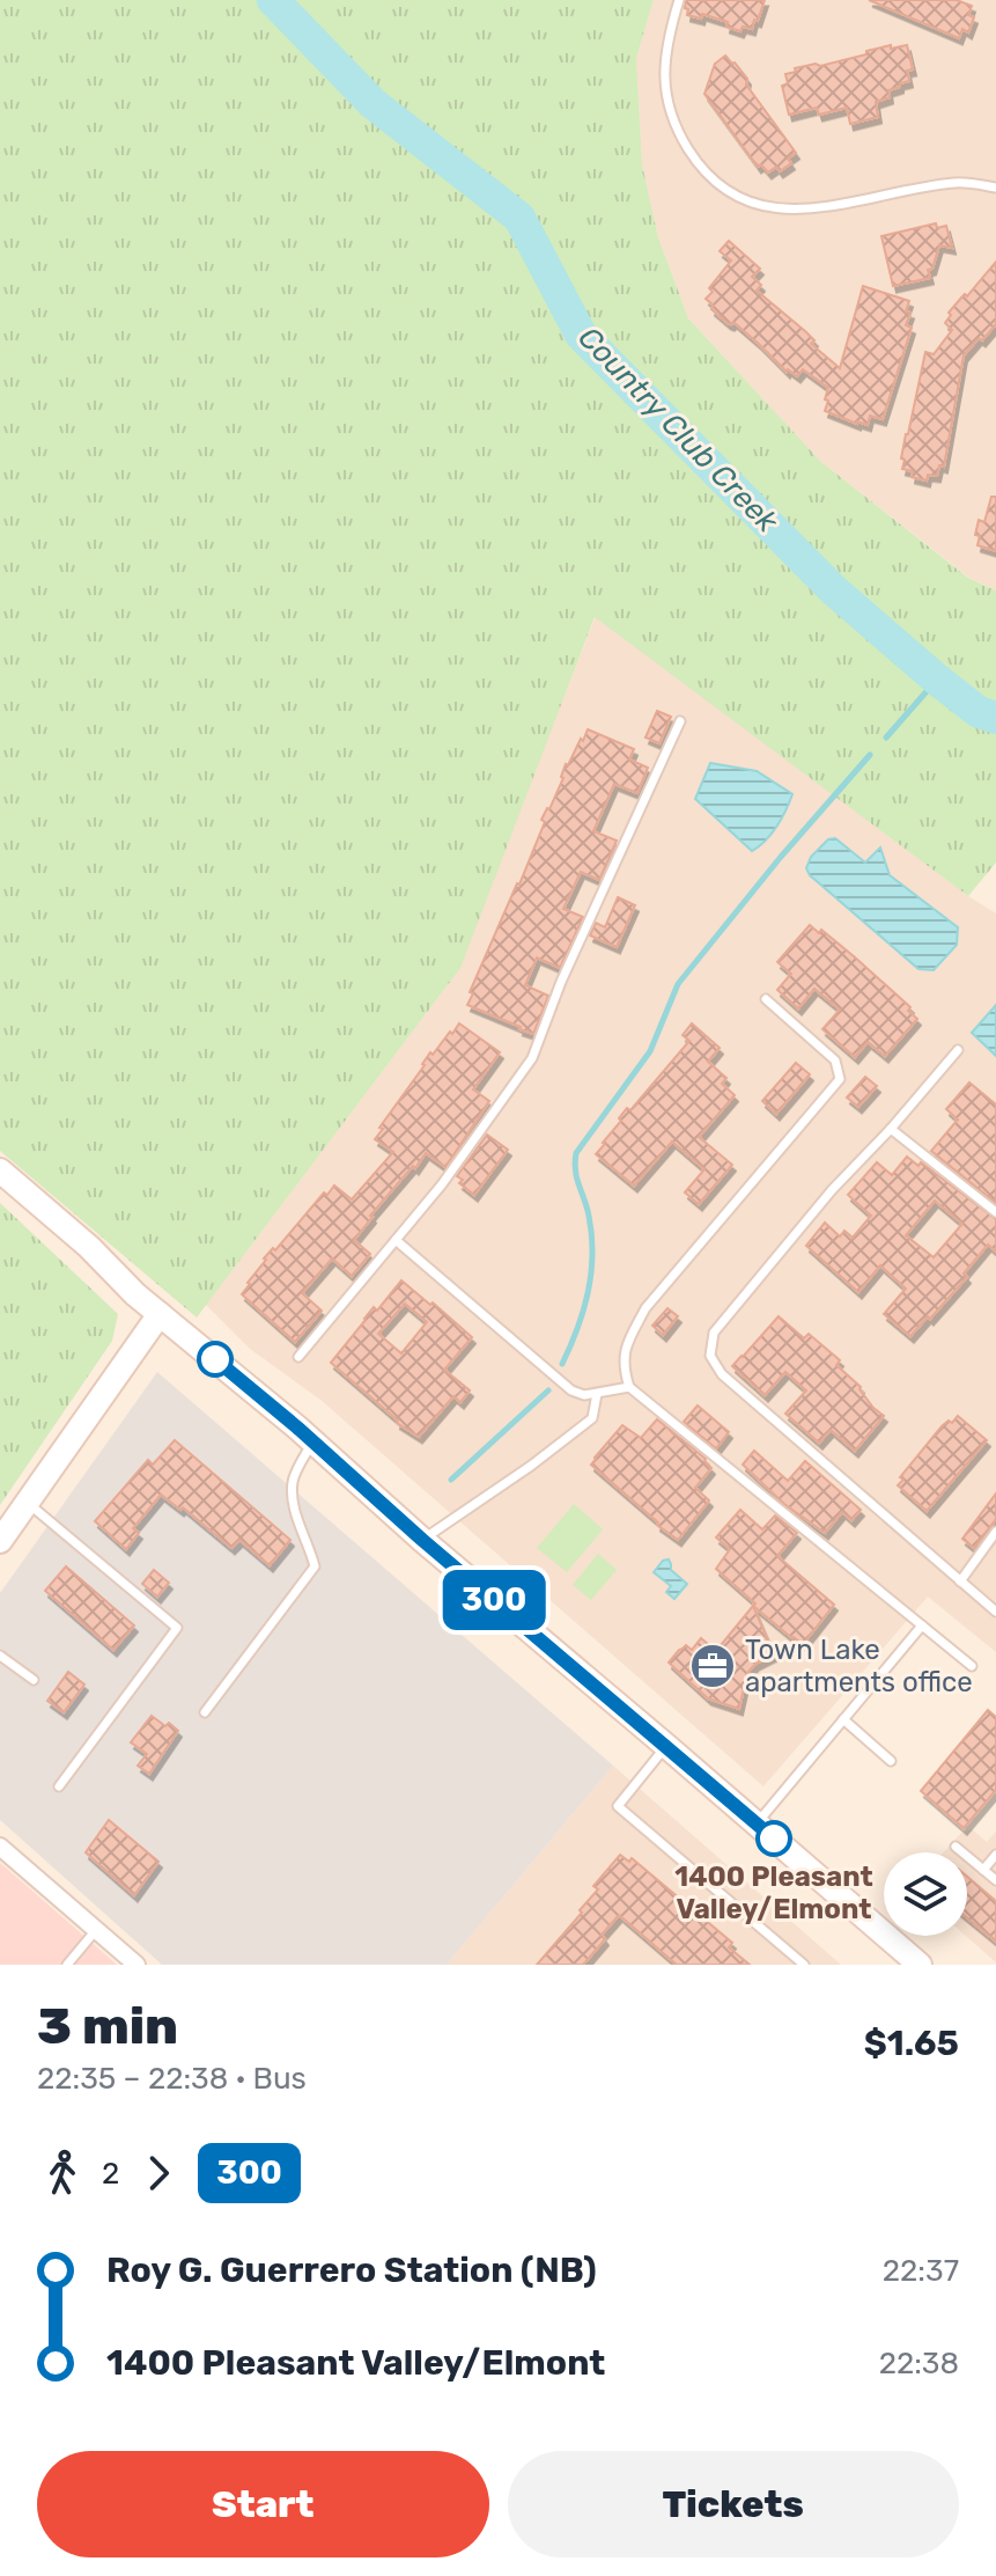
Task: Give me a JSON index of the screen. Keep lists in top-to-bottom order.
{
  "water": ["Country Club Creek"],
  "places": {
    "office": ["Town Lake apartments office"],
    "other": ["1400 Pleasant Valley/Elmont"]
  },
  "lines": ["bus line 300"],
  "page": {
    "on_map": "300",
    "heading": ["3 min", "22:35 – 22:38 · Bus", "$1.65"],
    "legs": ["2", "300"],
    "list": [
      {
        "name": "Roy G. Guerrero Station (NB)",
        "value": "22:37"
      },
      {
        "name": "1400 Pleasant Valley/Elmont",
        "value": "22:38"
      }
    ],
    "buttons": ["Start", "Tickets"]
  }
}
